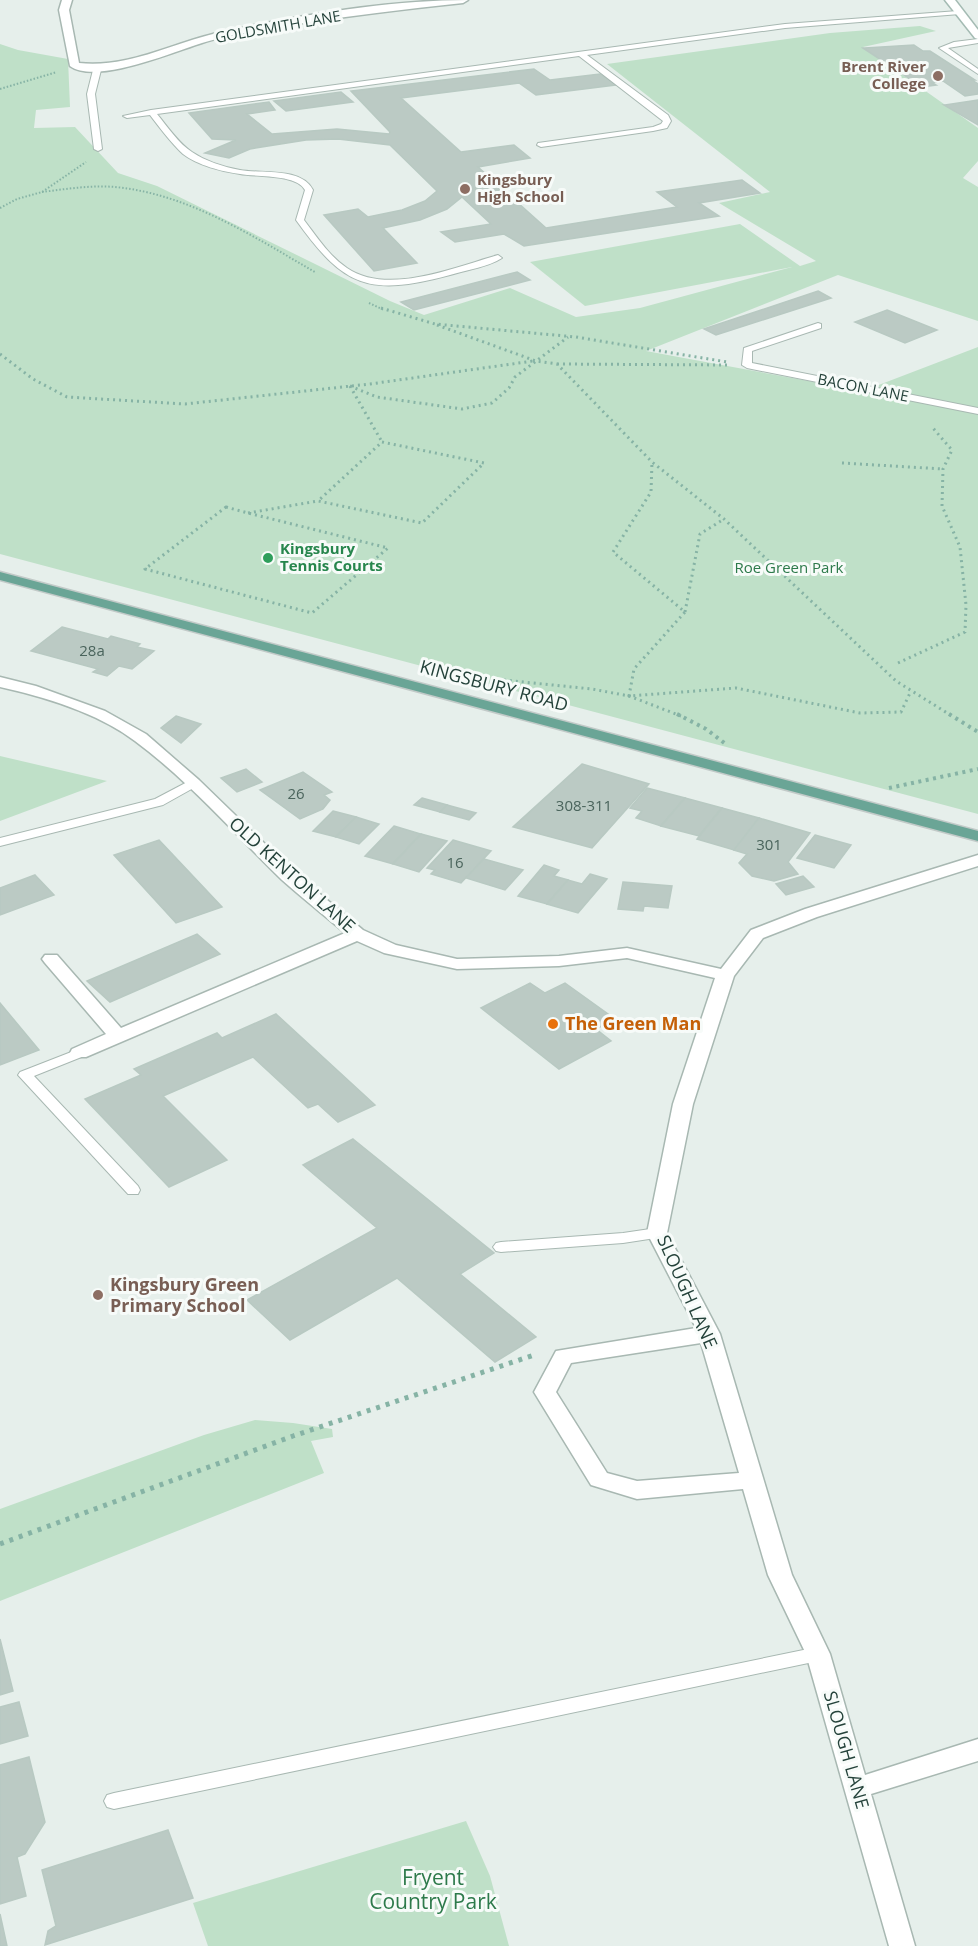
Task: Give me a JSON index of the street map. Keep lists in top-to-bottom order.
{
  "streets": {
    "main road": ["KINGSBURY ROAD"],
    "street": ["GOLDSMITH LANE", "OLD KENTON LANE", "SLOUGH LANE"],
    "lane": ["BACON LANE"]
  },
  "crossings": [
    ["OLD KENTON LANE", "SLOUGH LANE"]
  ],
  "parks": ["Roe Green Park", "Fryent Country Park"],
  "places": [
    "Brent River College",
    "Kingsbury High School",
    "Kingsbury Tennis Courts",
    "The Green Man",
    "Kingsbury Green Primary School"
  ],
  "house_numbers": [
    "28a",
    "26",
    "308-311",
    "301",
    "16"
  ]
}
